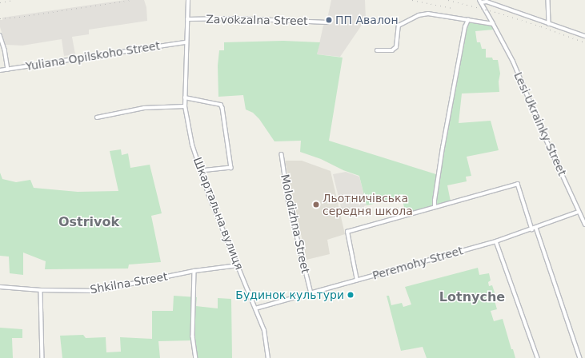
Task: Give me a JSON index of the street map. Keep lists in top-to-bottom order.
{
  "streets": {
    "street": [
      "Zavokzalna Street",
      "Yuliana Opilskoho Street",
      "Lesi Ukrainky Street",
      "Шкартальна вулиця",
      "Molodizhna Street",
      "Peremohy Street",
      "Shkilna Street"
    ]
  },
  "crossings": [
    ["Zavokzalna Street", "Шкартальна вулиця"],
    ["Yuliana Opilskoho Street", "Шкартальна вулиця"],
    ["Lesi Ukrainky Street", "Peremohy Street"],
    ["Шкартальна вулиця", "Peremohy Street"],
    ["Шкартальна вулиця", "Shkilna Street"],
    ["Molodizhna Street", "Peremohy Street"]
  ],
  "districts": ["Ostrivok", "Lotnyche"],
  "places": ["ПП Авалон", "Льотничівська середня школа", "Будинок культури"]
}
